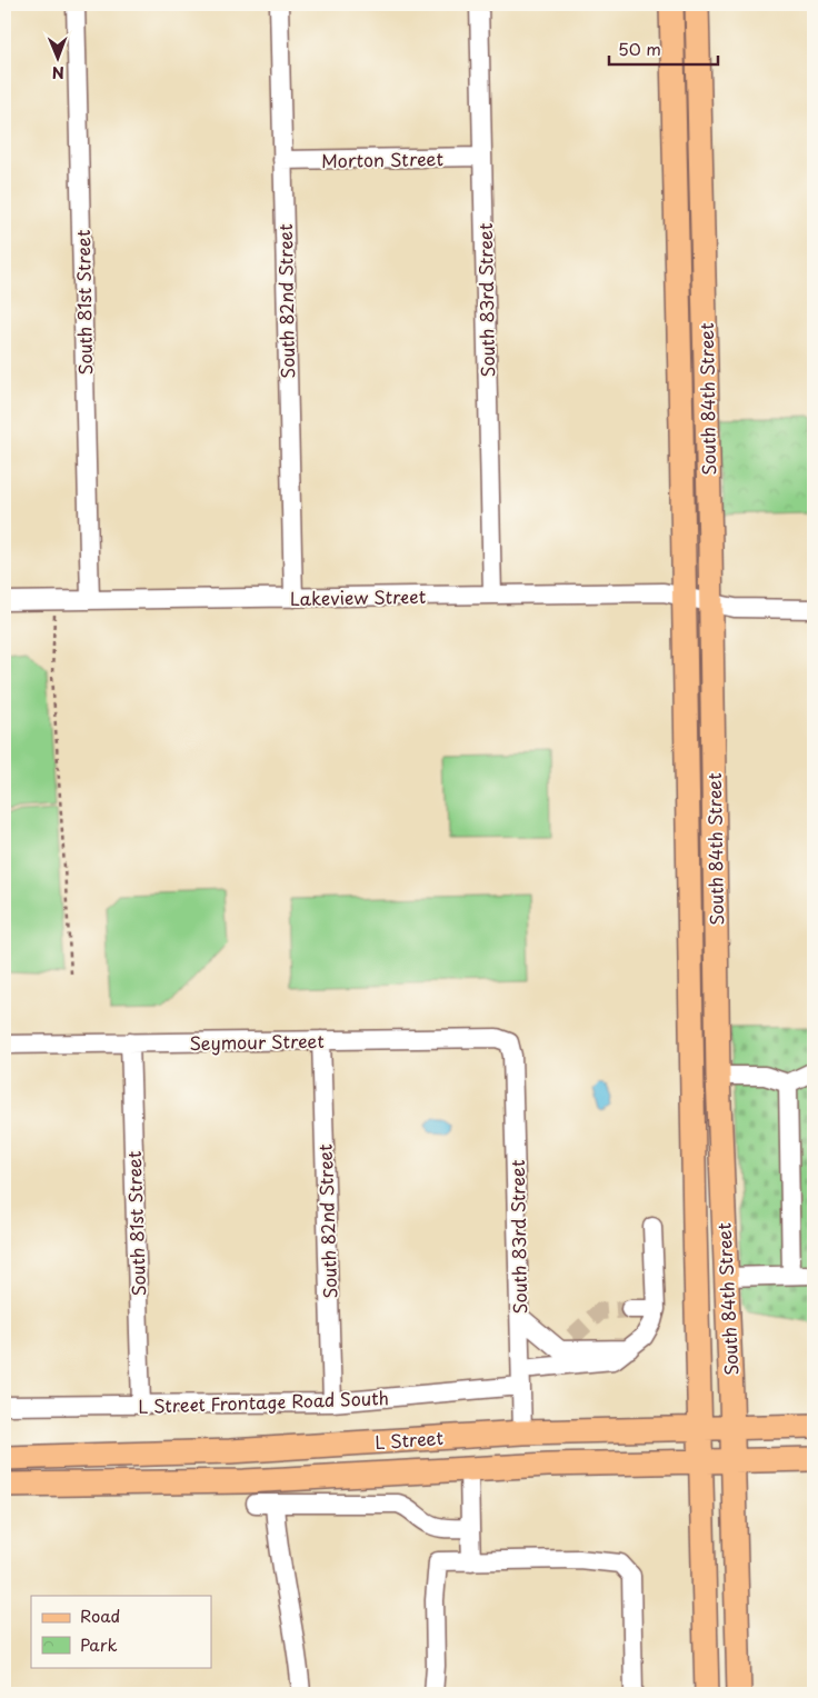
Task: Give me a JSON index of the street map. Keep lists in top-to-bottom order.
{
  "streets": {
    "main road": ["South 84th Street", "L Street"],
    "street": [
      "Morton Street",
      "South 83rd Street",
      "South 82nd Street",
      "South 81st Street",
      "Lakeview Street",
      "Seymour Street",
      "L Street Frontage Road South"
    ]
  },
  "crossings": [
    ["Morton Street", "South 83rd Street"],
    ["Morton Street", "South 82nd Street"],
    ["South 83rd Street", "Lakeview Street"],
    ["South 83rd Street", "Seymour Street"],
    ["South 83rd Street", "L Street Frontage Road South"],
    ["South 83rd Street", "L Street"],
    ["South 82nd Street", "Lakeview Street"],
    ["South 82nd Street", "Seymour Street"],
    ["South 82nd Street", "L Street Frontage Road South"],
    ["South 81st Street", "Lakeview Street"],
    ["South 81st Street", "Seymour Street"],
    ["South 81st Street", "L Street Frontage Road South"],
    ["South 84th Street", "Lakeview Street"],
    ["South 84th Street", "L Street"]
  ],
  "legend": ["Road", "Park"],
  "scale_bar": "50 m",
  "north": "bottom"
}
